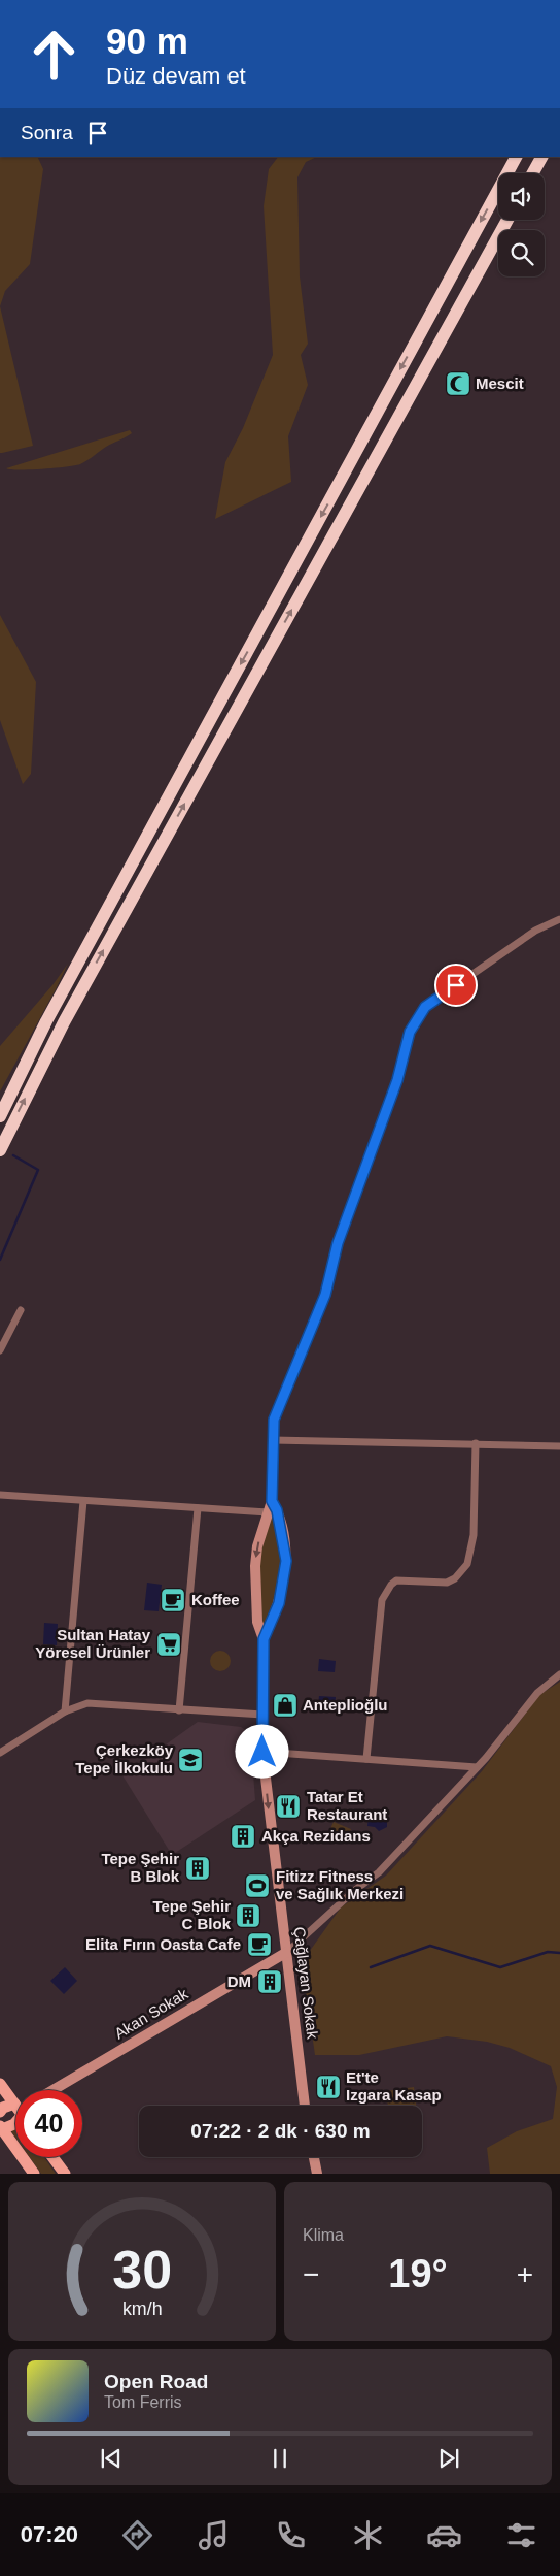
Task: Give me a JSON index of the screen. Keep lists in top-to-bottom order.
{
  "streets": {
    "street": ["Çağlayan Sokak", "Akan Sokak"]
  },
  "crossings": [
    ["Çağlayan Sokak", "Akan Sokak"]
  ],
  "one_way": ["Çağlayan Sokak"],
  "places": {
    "mosque": ["Mescit"],
    "cafe": ["Koffee", "Elita Fırın Oasta Cafe"],
    "supermarket": ["Sultan Hatay Yöresel Ürünler"],
    "shop": ["Anteplioğlu"],
    "school or university": ["Çerkezköy Tepe İlkokulu"],
    "restaurant": ["Tatar Et Restaurant", "Et'te Izgara Kasap"],
    "building": [
      "Akça Rezidans",
      "Tepe Şehir B Blok",
      "Tepe Şehir C Blok",
      "DM"
    ],
    "sports": ["Fitizz Fitness ve Sağlık Merkezi"]
  },
  "page": {
    "turn": ["90 m", "Düz devam et"],
    "then": "Sonra",
    "limit": "40",
    "trip": "07:22 · 2 dk · 630 m",
    "tile": "Klima",
    "heat": ["−", "19°", "+"],
    "song": ["Open Road", "Tom Ferris"],
    "tabs": "07:20",
    "gauge": ["30", "km/h"]
  }
}
